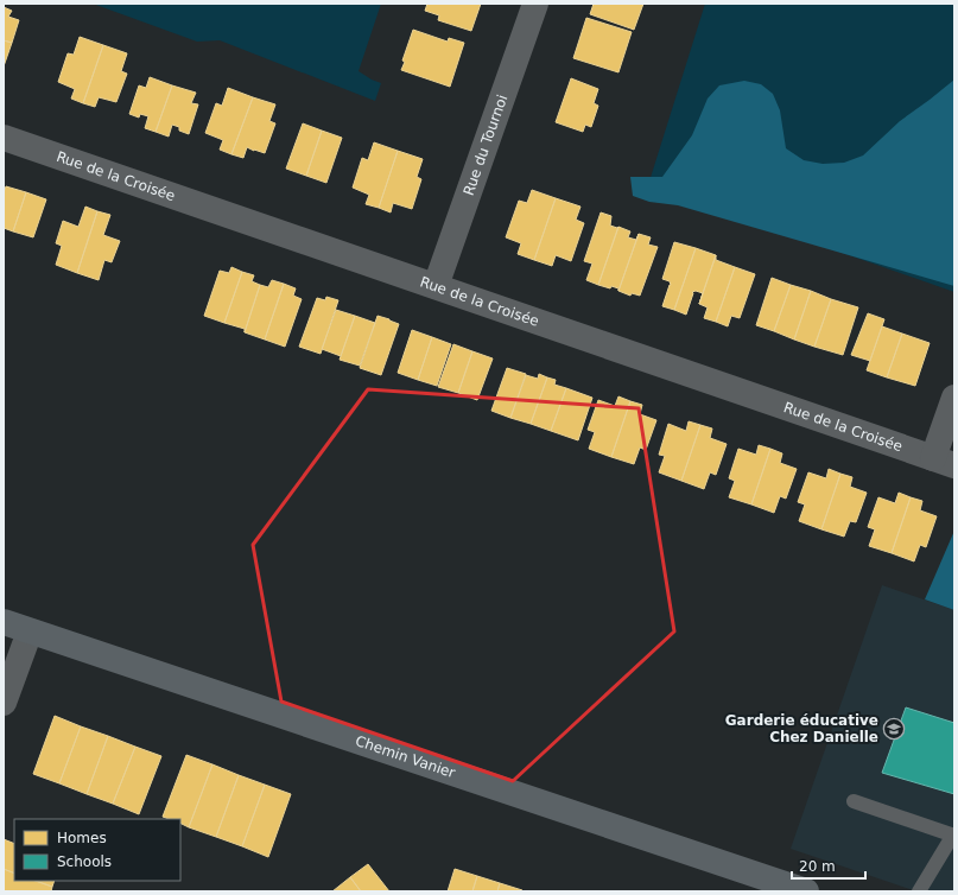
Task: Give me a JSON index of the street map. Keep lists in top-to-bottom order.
{
  "streets": {
    "main road": ["Chemin Vanier"],
    "street": ["Rue du Tournoi", "Rue de la Croisée"]
  },
  "crossings": [
    ["Rue du Tournoi", "Rue de la Croisée"]
  ],
  "places": {
    "school or university": ["Garderie éducative Chez Danielle"]
  },
  "legend": ["Homes", "Schools"],
  "scale_bar": "20 m"
}
